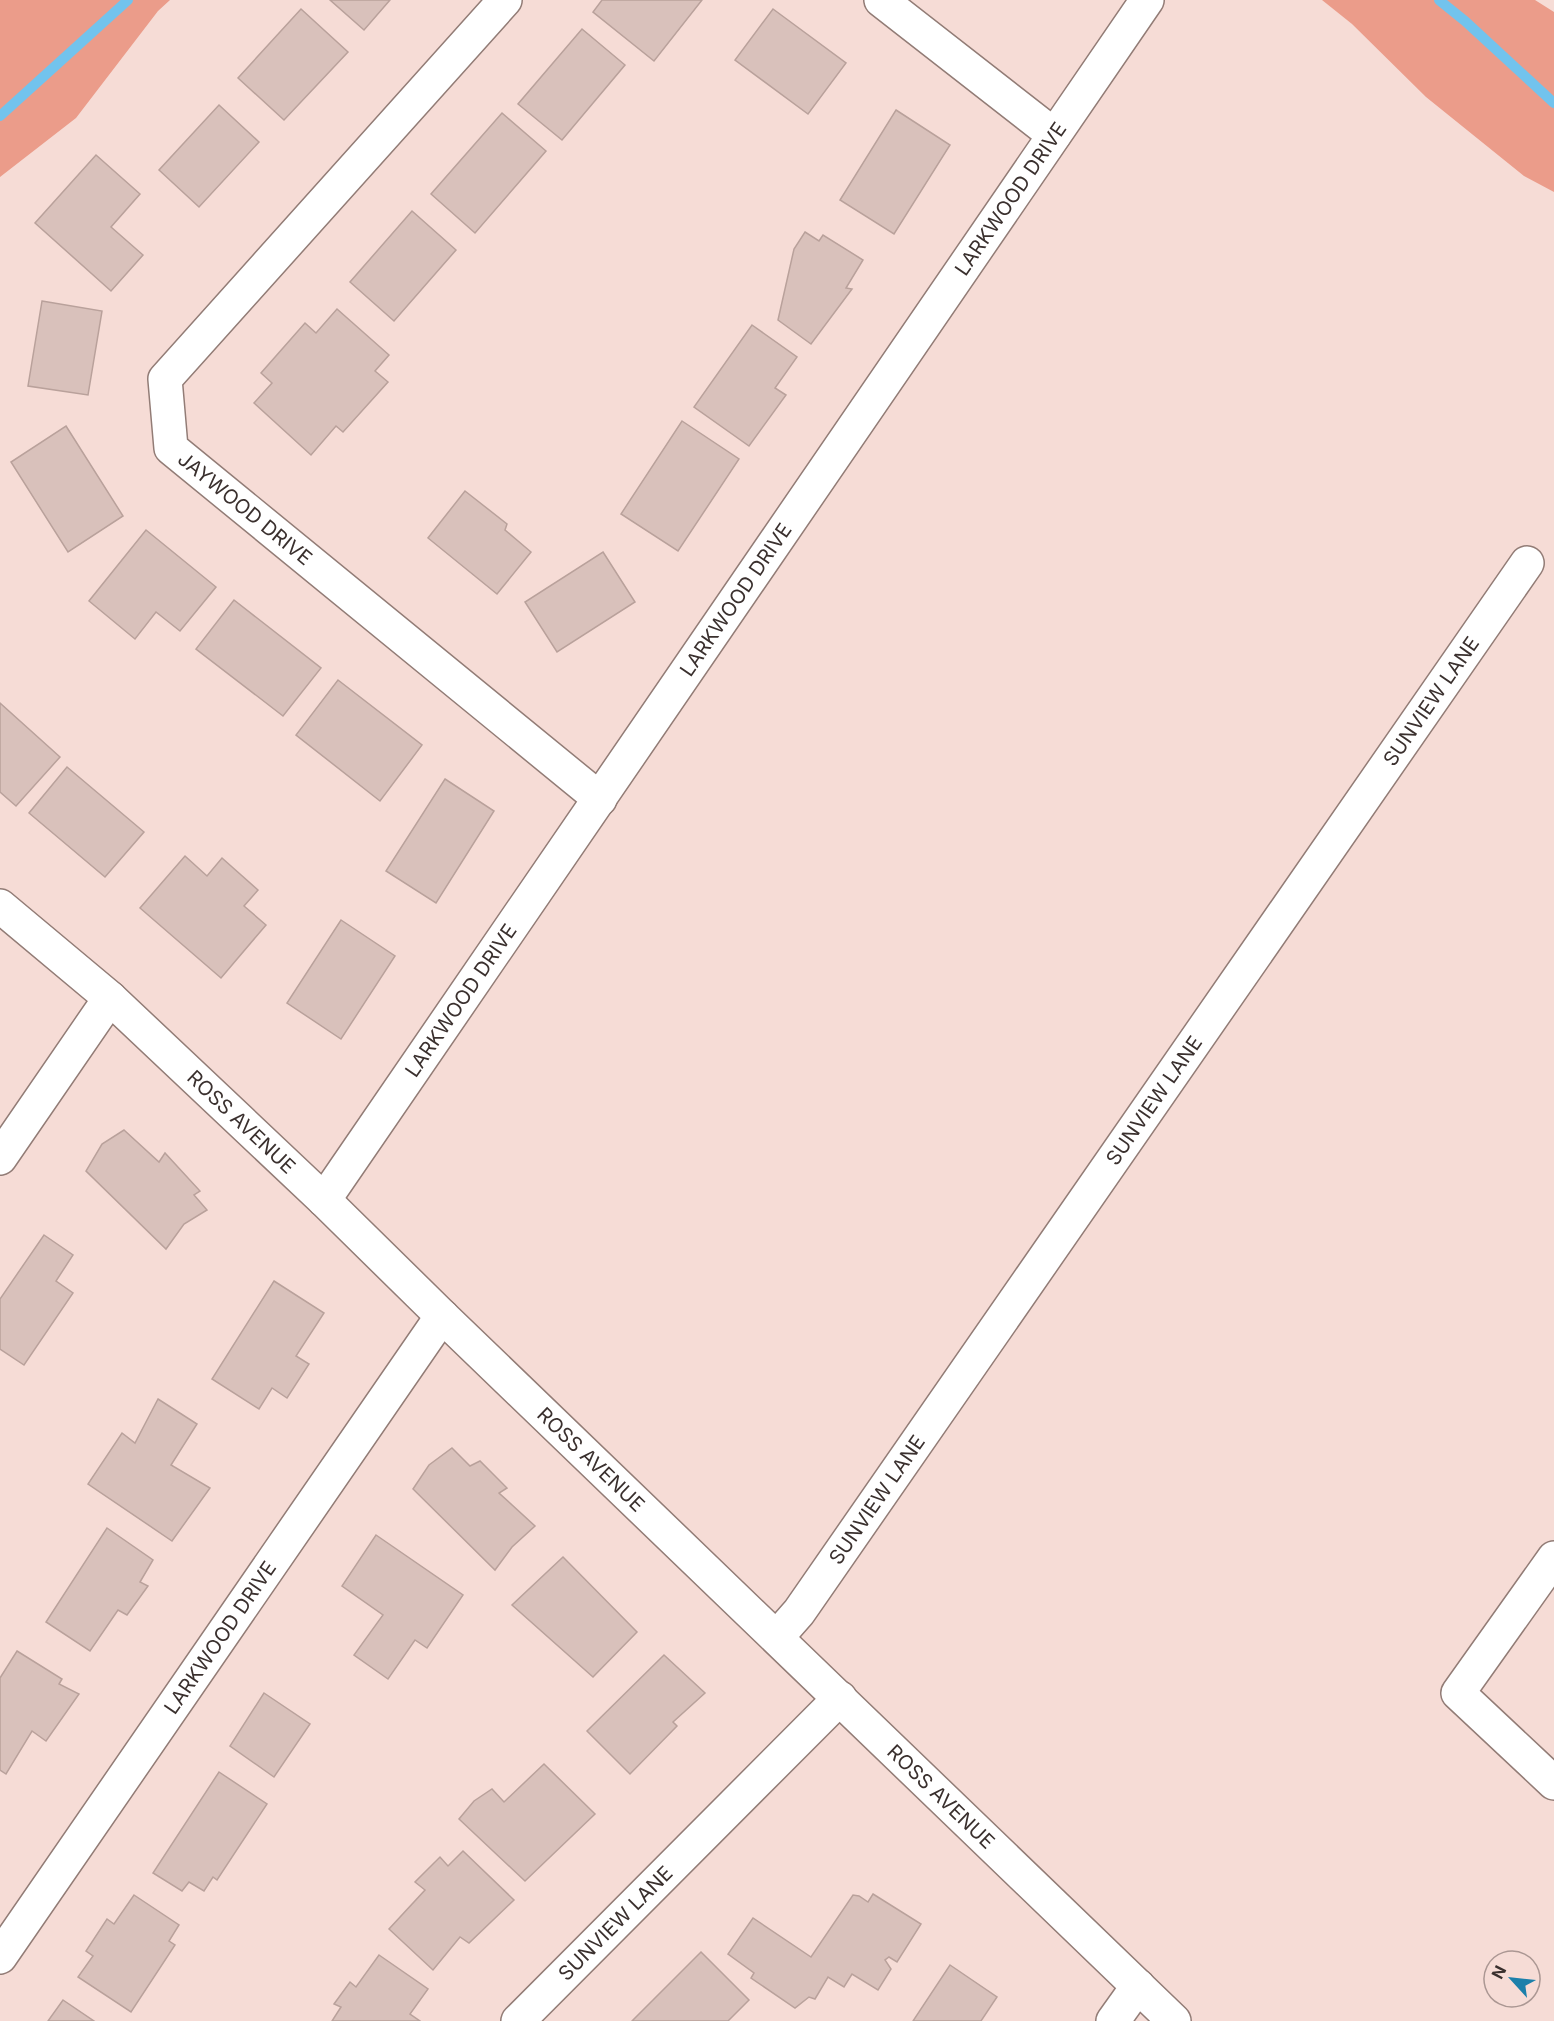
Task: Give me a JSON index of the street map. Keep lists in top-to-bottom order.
{
  "streets": {
    "street": [
      "LARKWOOD DRIVE",
      "JAYWOOD DRIVE",
      "SUNVIEW LANE",
      "ROSS AVENUE"
    ]
  },
  "crossings": [
    ["LARKWOOD DRIVE", "JAYWOOD DRIVE"],
    ["LARKWOOD DRIVE", "ROSS AVENUE"],
    ["SUNVIEW LANE", "ROSS AVENUE"]
  ],
  "north": "top left"
}
